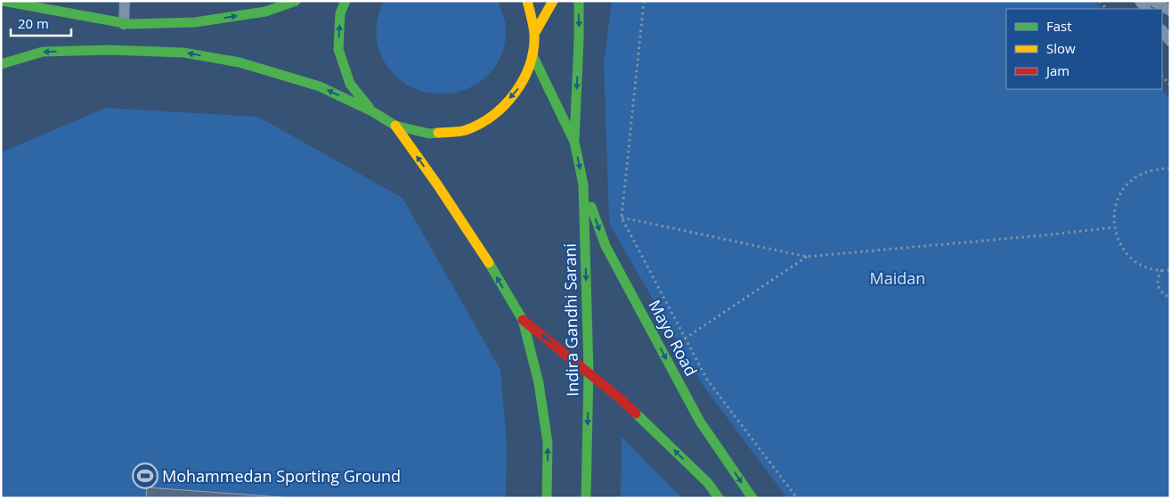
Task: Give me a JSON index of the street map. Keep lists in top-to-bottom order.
{
  "streets": {
    "main road": ["Indira Gandhi Sarani", "Mayo Road"]
  },
  "crossings": [
    ["Indira Gandhi Sarani", "Mayo Road"]
  ],
  "parks": ["Maidan"],
  "places": {
    "sports": ["Mohammedan Sporting Ground"]
  },
  "legend": ["Fast", "Slow", "Jam"],
  "scale_bar": "20 m"
}
